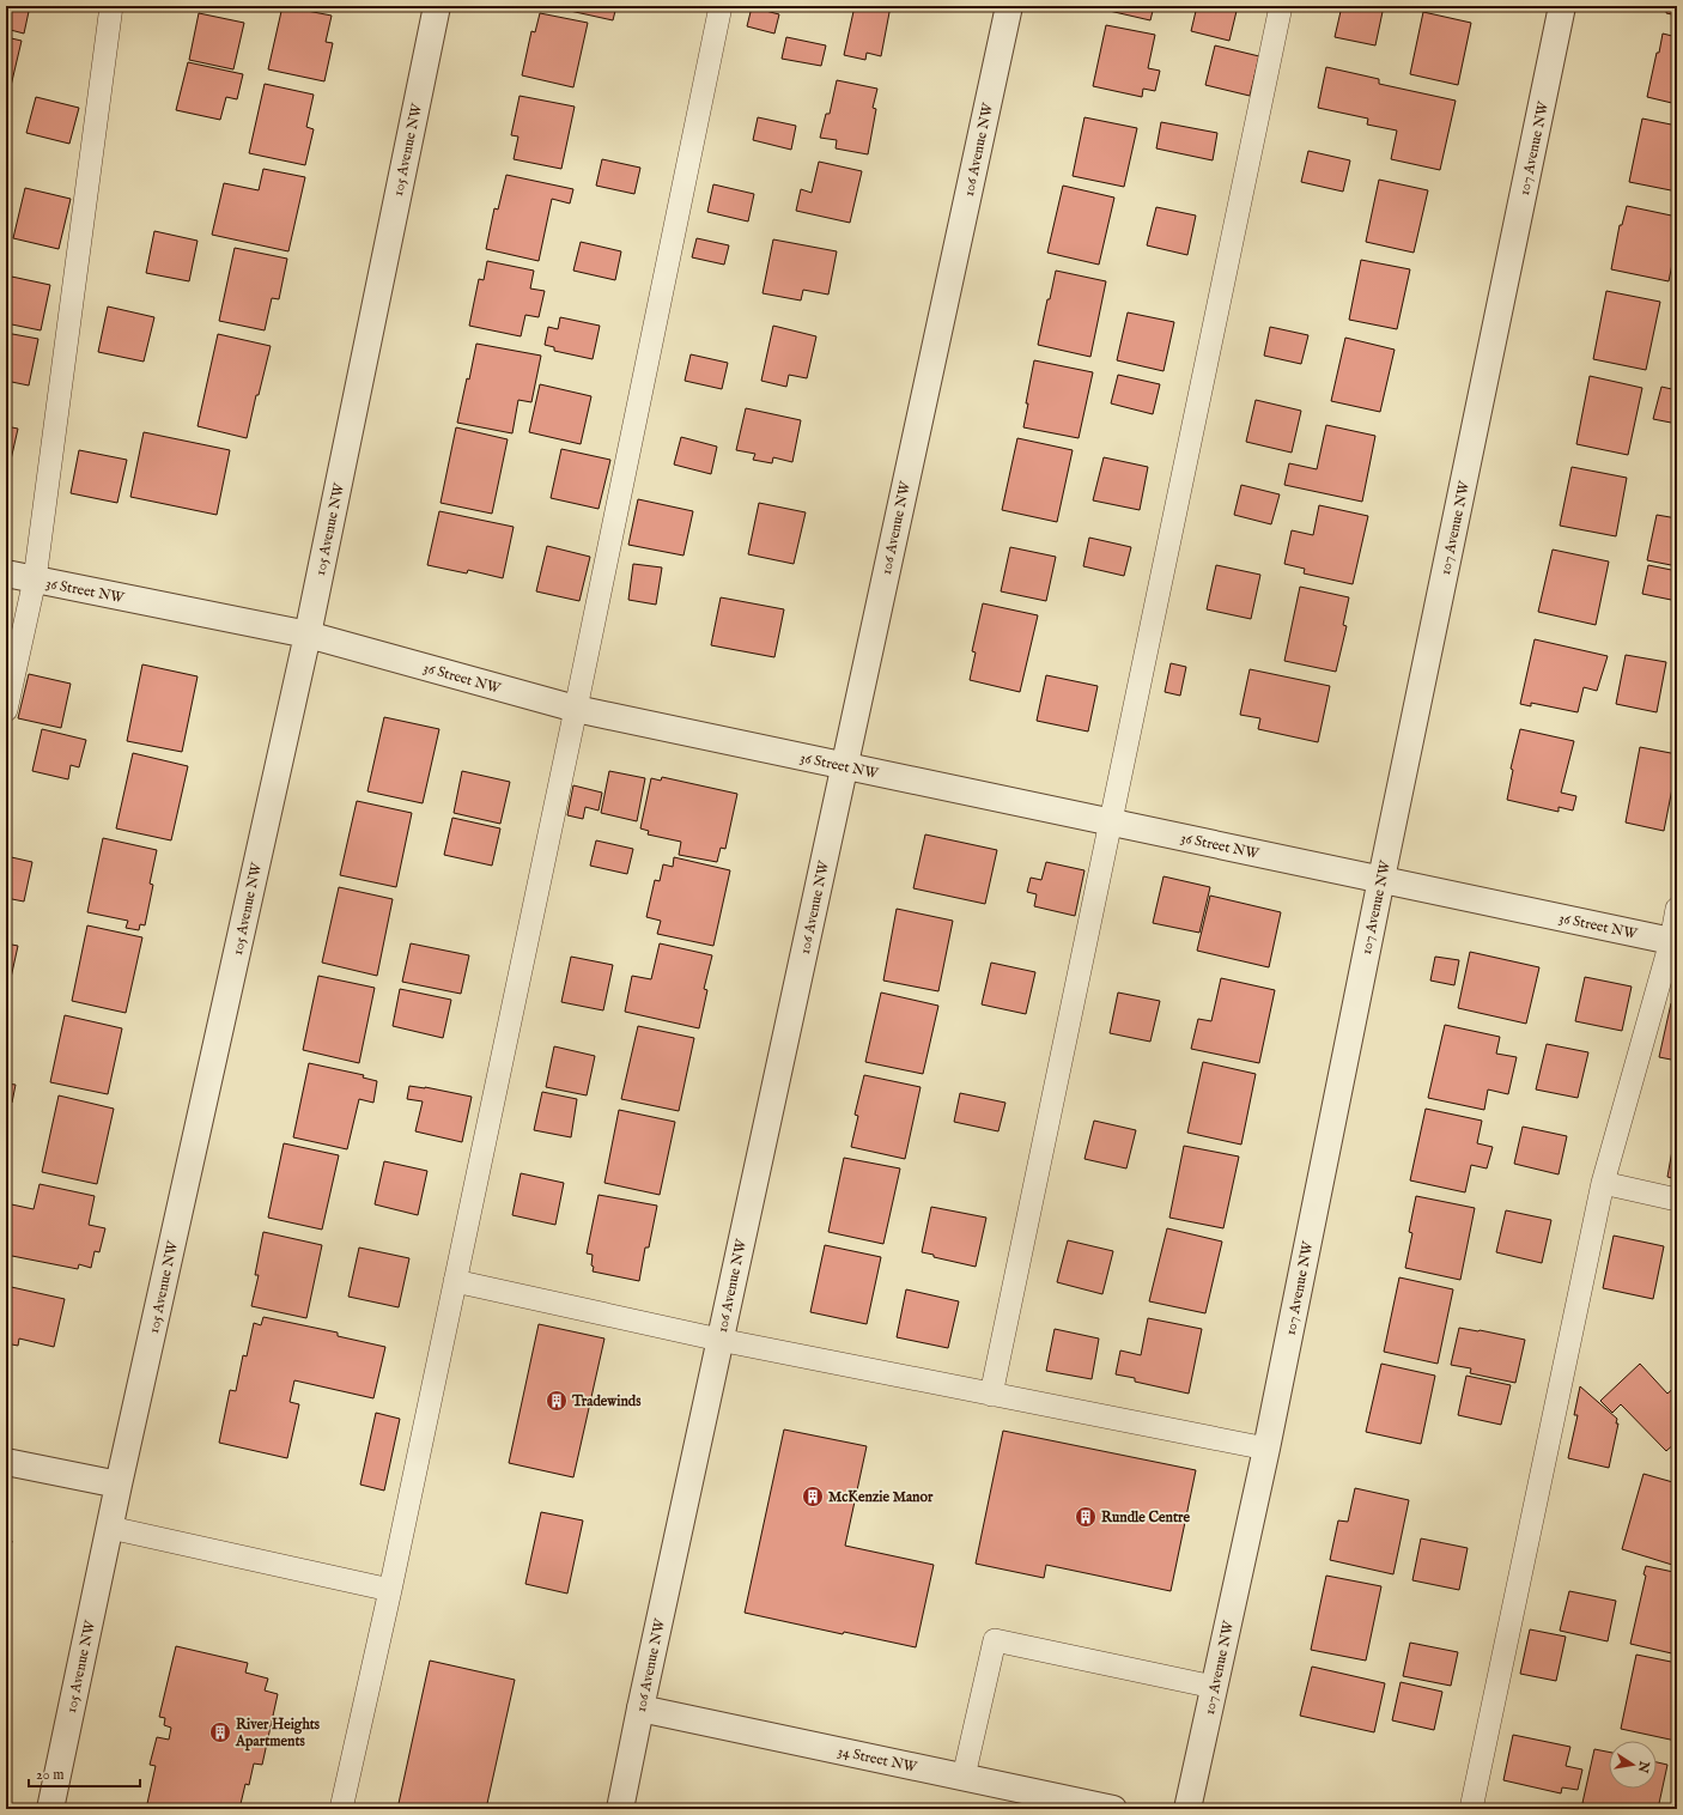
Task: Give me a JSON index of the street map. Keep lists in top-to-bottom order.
{
  "streets": {
    "street": [
      "107 Avenue NW",
      "105 Avenue NW",
      "106 Avenue NW",
      "36 Street NW",
      "34 Street NW"
    ]
  },
  "crossings": [
    ["107 Avenue NW", "36 Street NW"],
    ["105 Avenue NW", "36 Street NW"],
    ["106 Avenue NW", "36 Street NW"],
    ["106 Avenue NW", "34 Street NW"]
  ],
  "places": {
    "building": [
      "Tradewinds",
      "McKenzie Manor",
      "Rundle Centre",
      "River Heights Apartments"
    ]
  },
  "scale_bar": "20 m",
  "north": "right"
}
